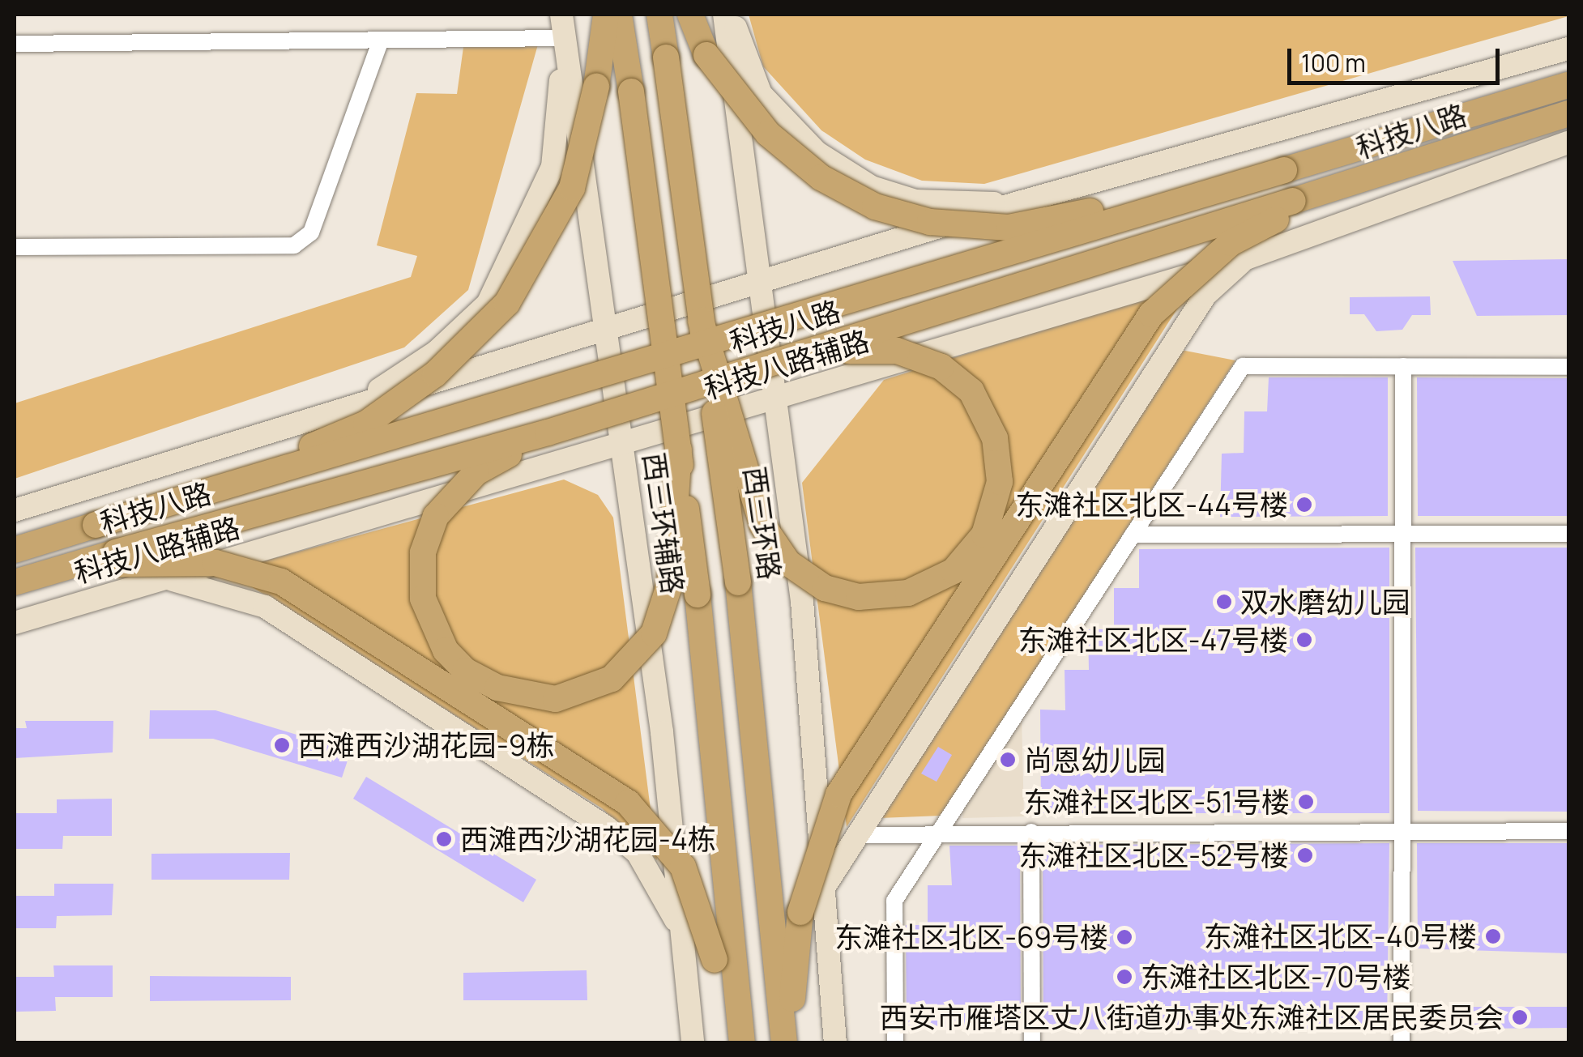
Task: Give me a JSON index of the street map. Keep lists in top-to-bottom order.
{
  "streets": {
    "highway": ["科技八路", "西三环路"],
    "main road": ["科技八路辅路", "西三环辅路"]
  },
  "crossings": [
    ["科技八路辅路", "西三环辅路"]
  ],
  "places": [
    "东滩社区北区-44号楼",
    "双水磨幼儿园",
    "东滩社区北区-47号楼",
    "西滩西沙湖花园-9栋",
    "尚恩幼儿园",
    "东滩社区北区-51号楼",
    "西滩西沙湖花园-4栋",
    "东滩社区北区-52号楼",
    "东滩社区北区-40号楼",
    "东滩社区北区-69号楼",
    "东滩社区北区-70号楼",
    "西安市雁塔区丈八街道办事处东滩社区居民委员会"
  ],
  "scale_bar": "100 m"
}
